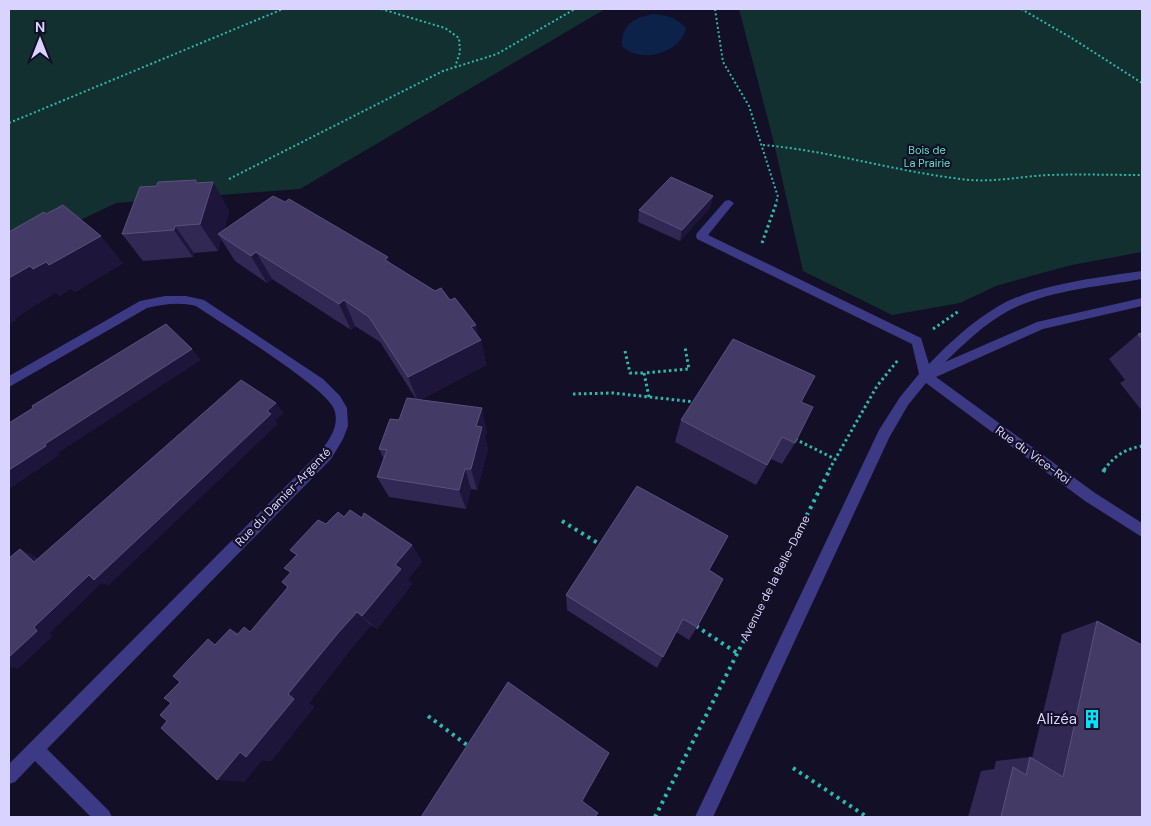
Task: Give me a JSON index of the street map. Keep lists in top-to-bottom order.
{
  "streets": {
    "street": ["Rue du Vice-Roi", "Rue du Damier-Argenté"],
    "path": ["Avenue de la Belle-Dame"]
  },
  "parks": ["Bois de La Prairie"],
  "places": {
    "building": ["Alizéa"]
  },
  "north": "top"
}
